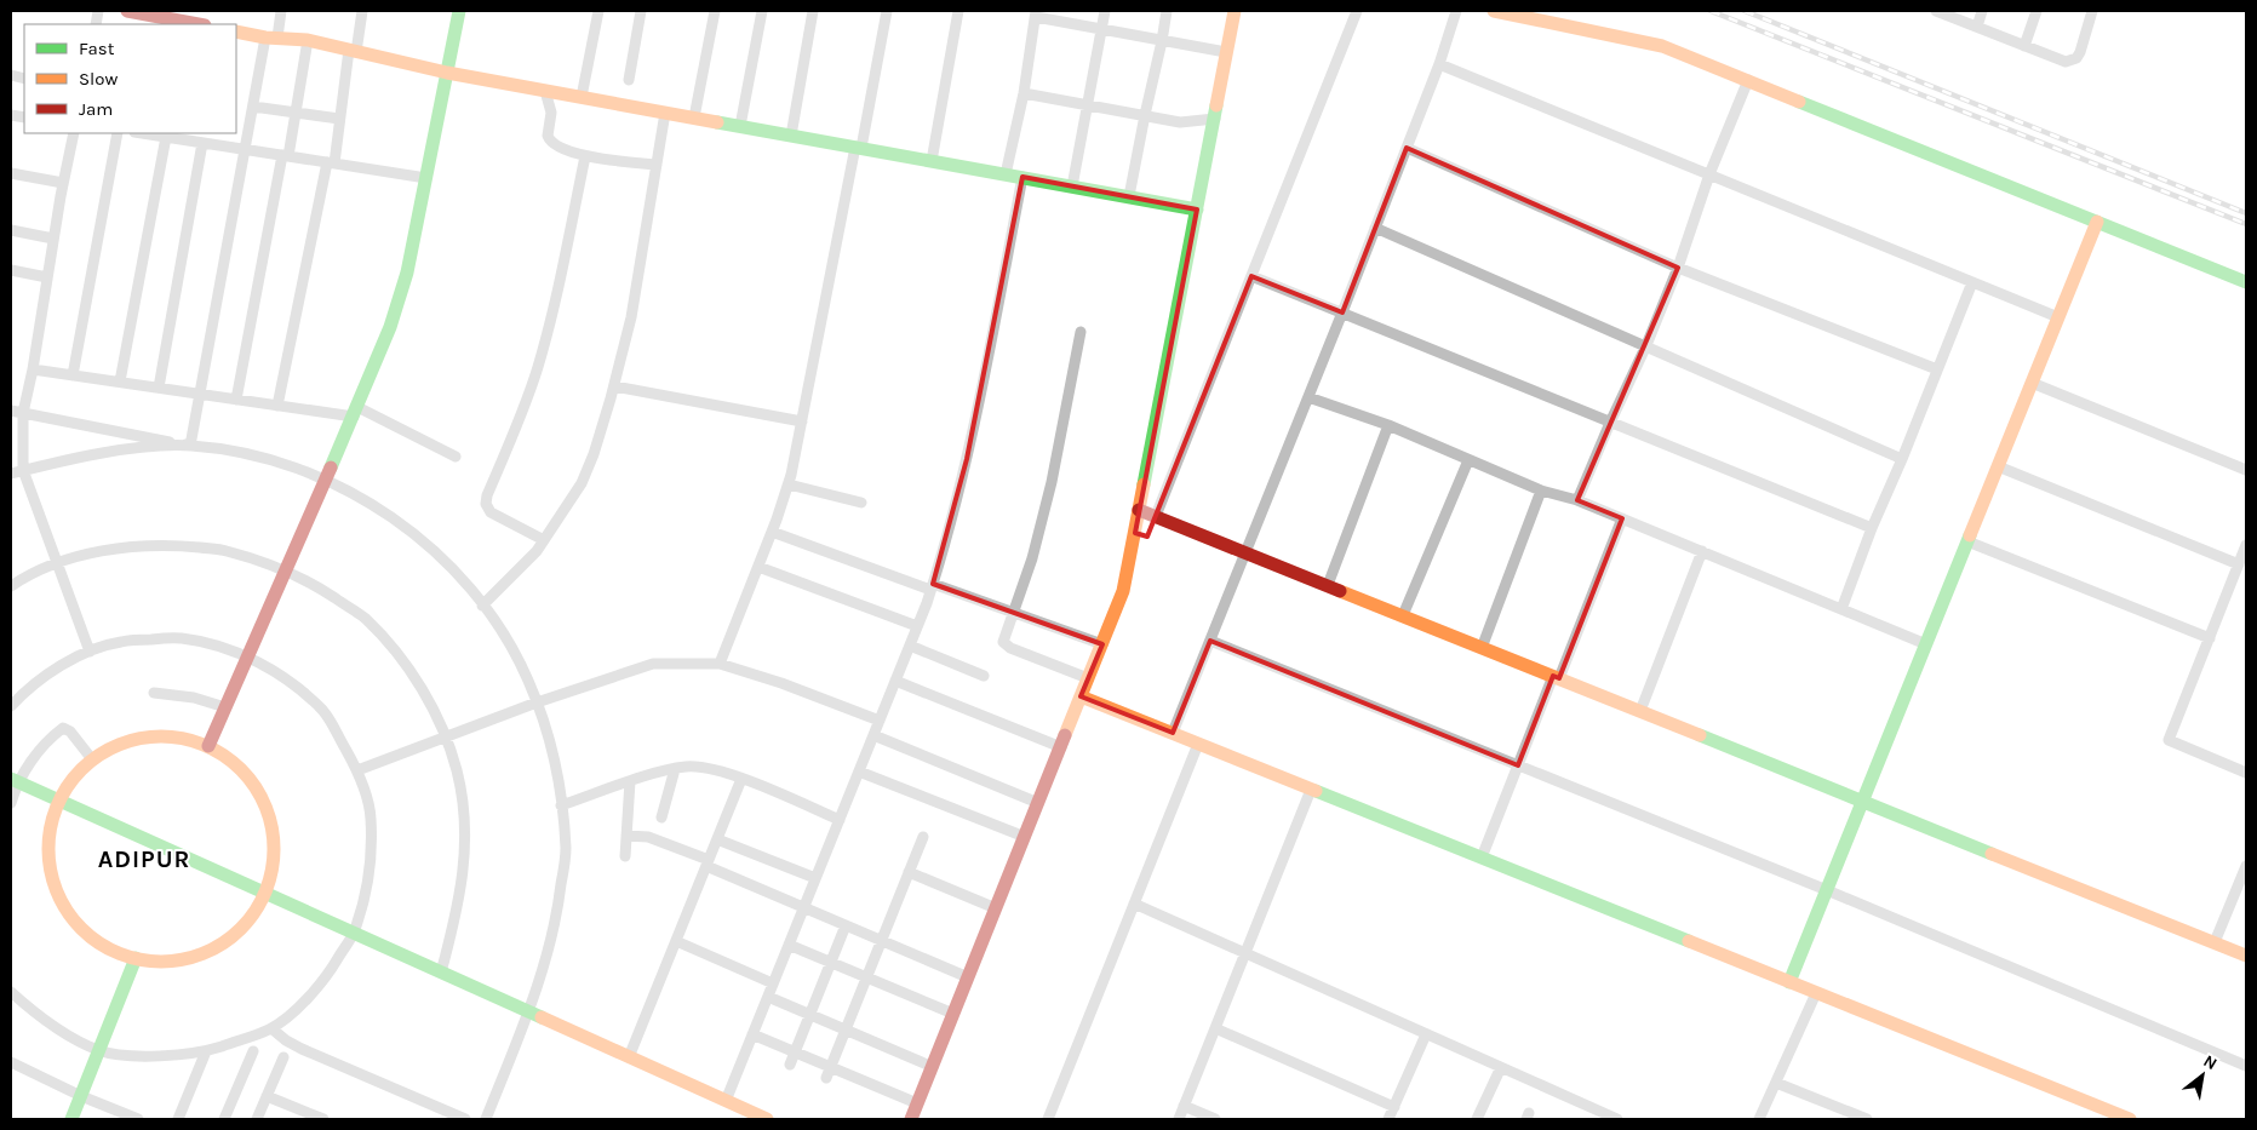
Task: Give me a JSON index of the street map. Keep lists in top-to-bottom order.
{
  "districts": ["ADIPUR"],
  "legend": ["Fast", "Slow", "Jam"],
  "north": "top right"
}
